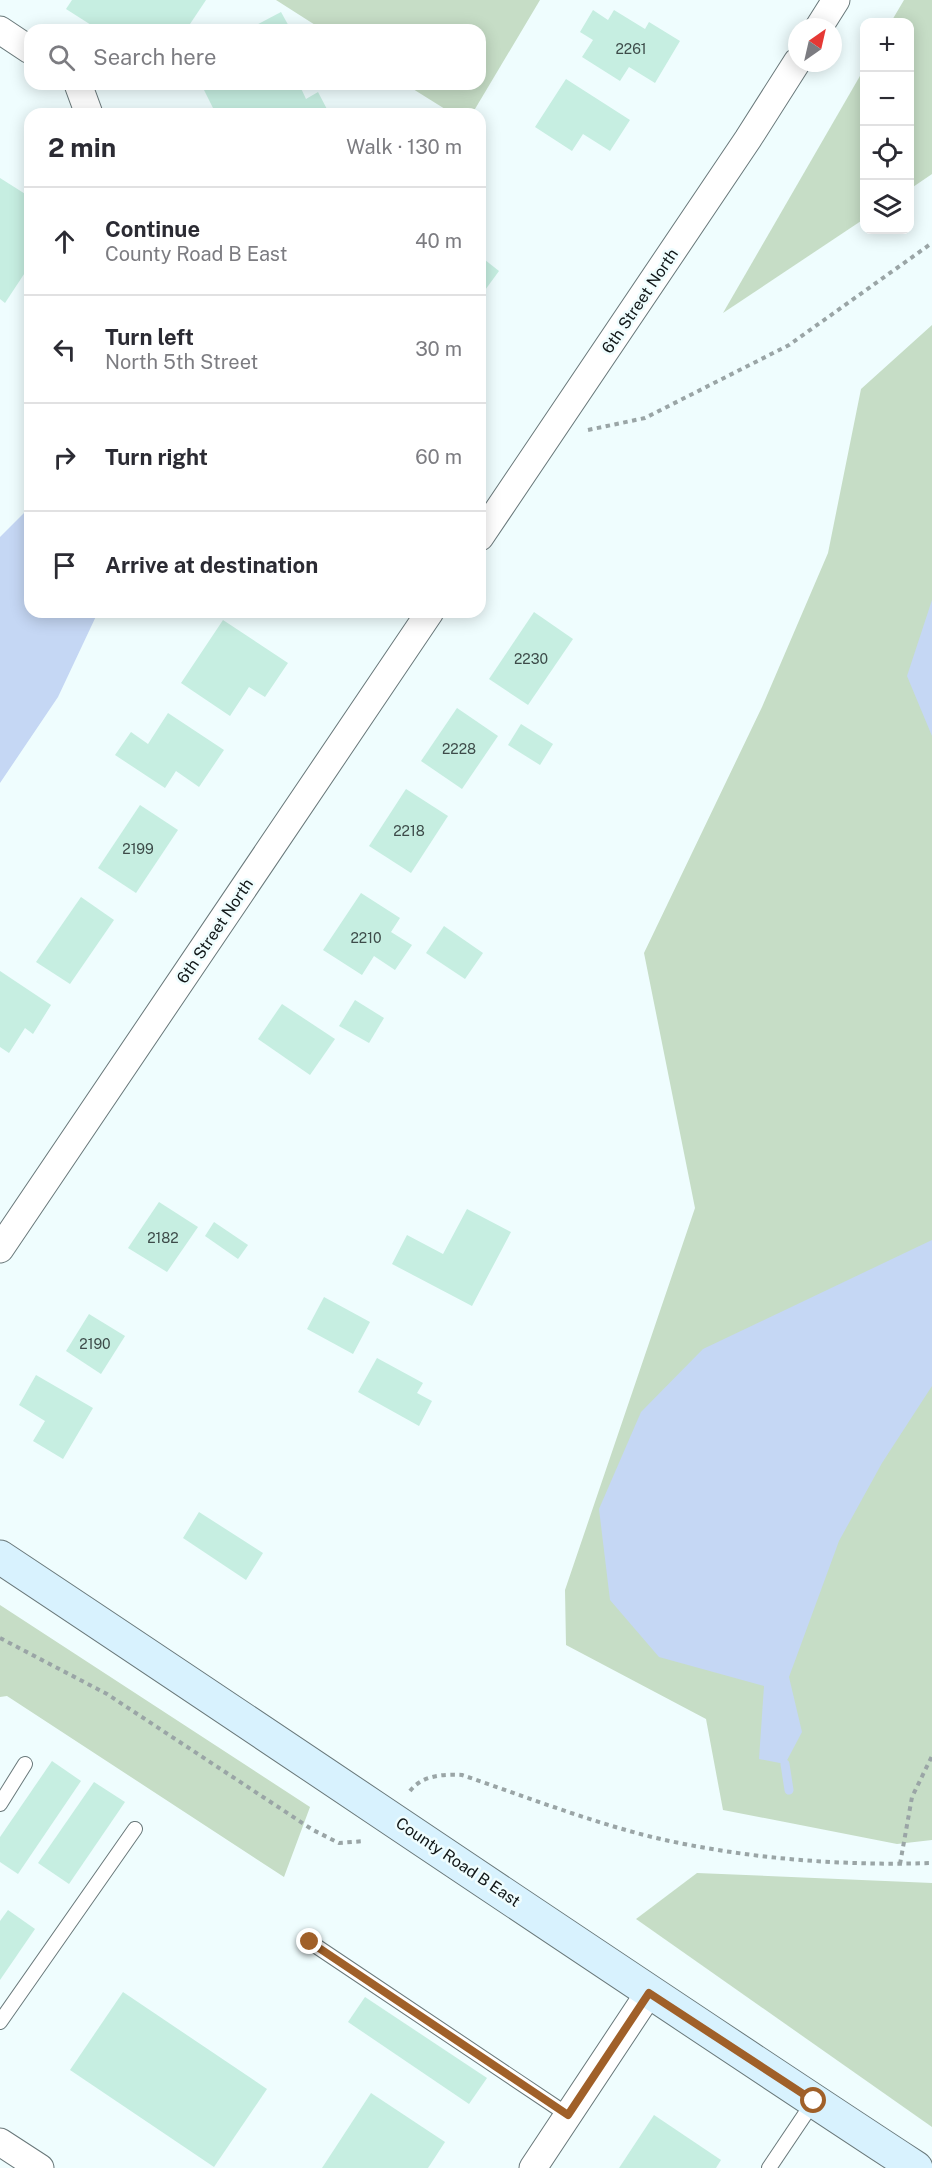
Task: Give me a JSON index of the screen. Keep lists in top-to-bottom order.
{
  "streets": {
    "street": ["6th Street North", "County Road B East"]
  },
  "house_numbers": [
    "2261",
    "2230",
    "2228",
    "2218",
    "2199",
    "2210",
    "2182",
    "2190"
  ],
  "north": "top right",
  "page": {
    "map_buttons": ["+", "−"],
    "search": "Search here",
    "heading": ["2 min", "Walk · 130 m"],
    "list": [
      ["Continue", "County Road B East", "40 m"],
      ["Turn left", "North 5th Street", "30 m"],
      ["Turn right", "60 m"],
      "Arrive at destination"
    ]
  }
}
